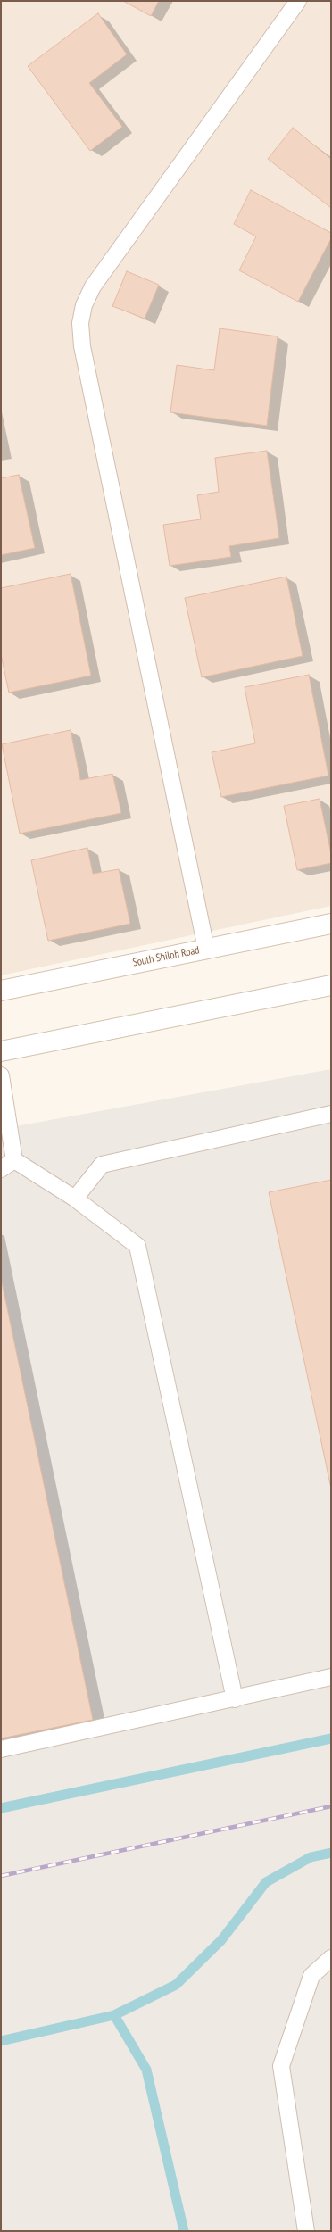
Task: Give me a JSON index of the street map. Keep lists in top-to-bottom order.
{
  "streets": {
    "main road": ["South Shiloh Road"]
  }
}
